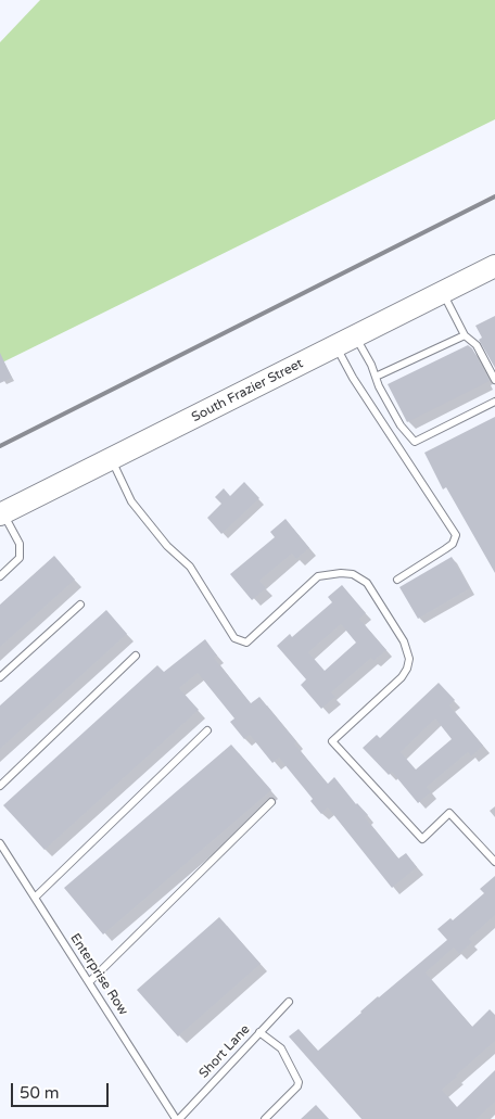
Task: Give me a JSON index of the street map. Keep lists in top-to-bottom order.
{
  "streets": {
    "main road": ["South Frazier Street"],
    "lane": ["Enterprise Row", "Short Lane"]
  },
  "crossings": [
    ["Enterprise Row", "Short Lane"]
  ],
  "scale_bar": "50 m"
}
